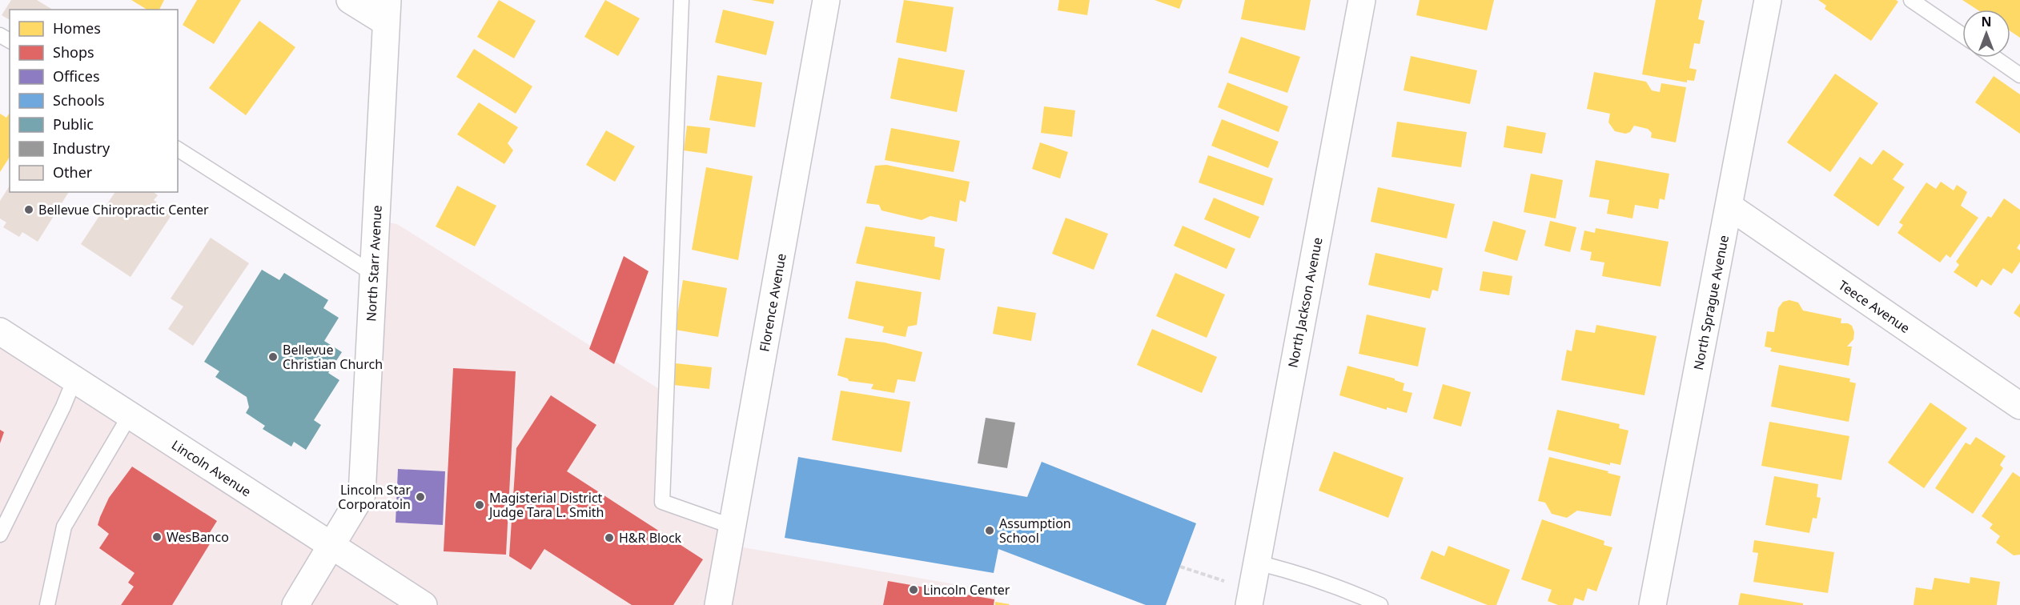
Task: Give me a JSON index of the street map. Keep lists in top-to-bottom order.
{
  "streets": {
    "street": [
      "North Starr Avenue",
      "Florence Avenue",
      "North Jackson Avenue",
      "North Sprague Avenue",
      "Teece Avenue",
      "Lincoln Avenue"
    ]
  },
  "crossings": [
    ["North Starr Avenue", "Lincoln Avenue"],
    ["North Sprague Avenue", "Teece Avenue"]
  ],
  "places": [
    "Bellevue Chiropractic Center",
    "Bellevue Christian Church",
    "Lincoln Star Corporatoin",
    "Magisterial District Judge Tara L. Smith",
    "Assumption School",
    "WesBanco",
    "H&R Block",
    "Lincoln Center"
  ],
  "legend": [
    "Homes",
    "Shops",
    "Offices",
    "Schools",
    "Public",
    "Industry",
    "Other"
  ],
  "north": "top"
}
